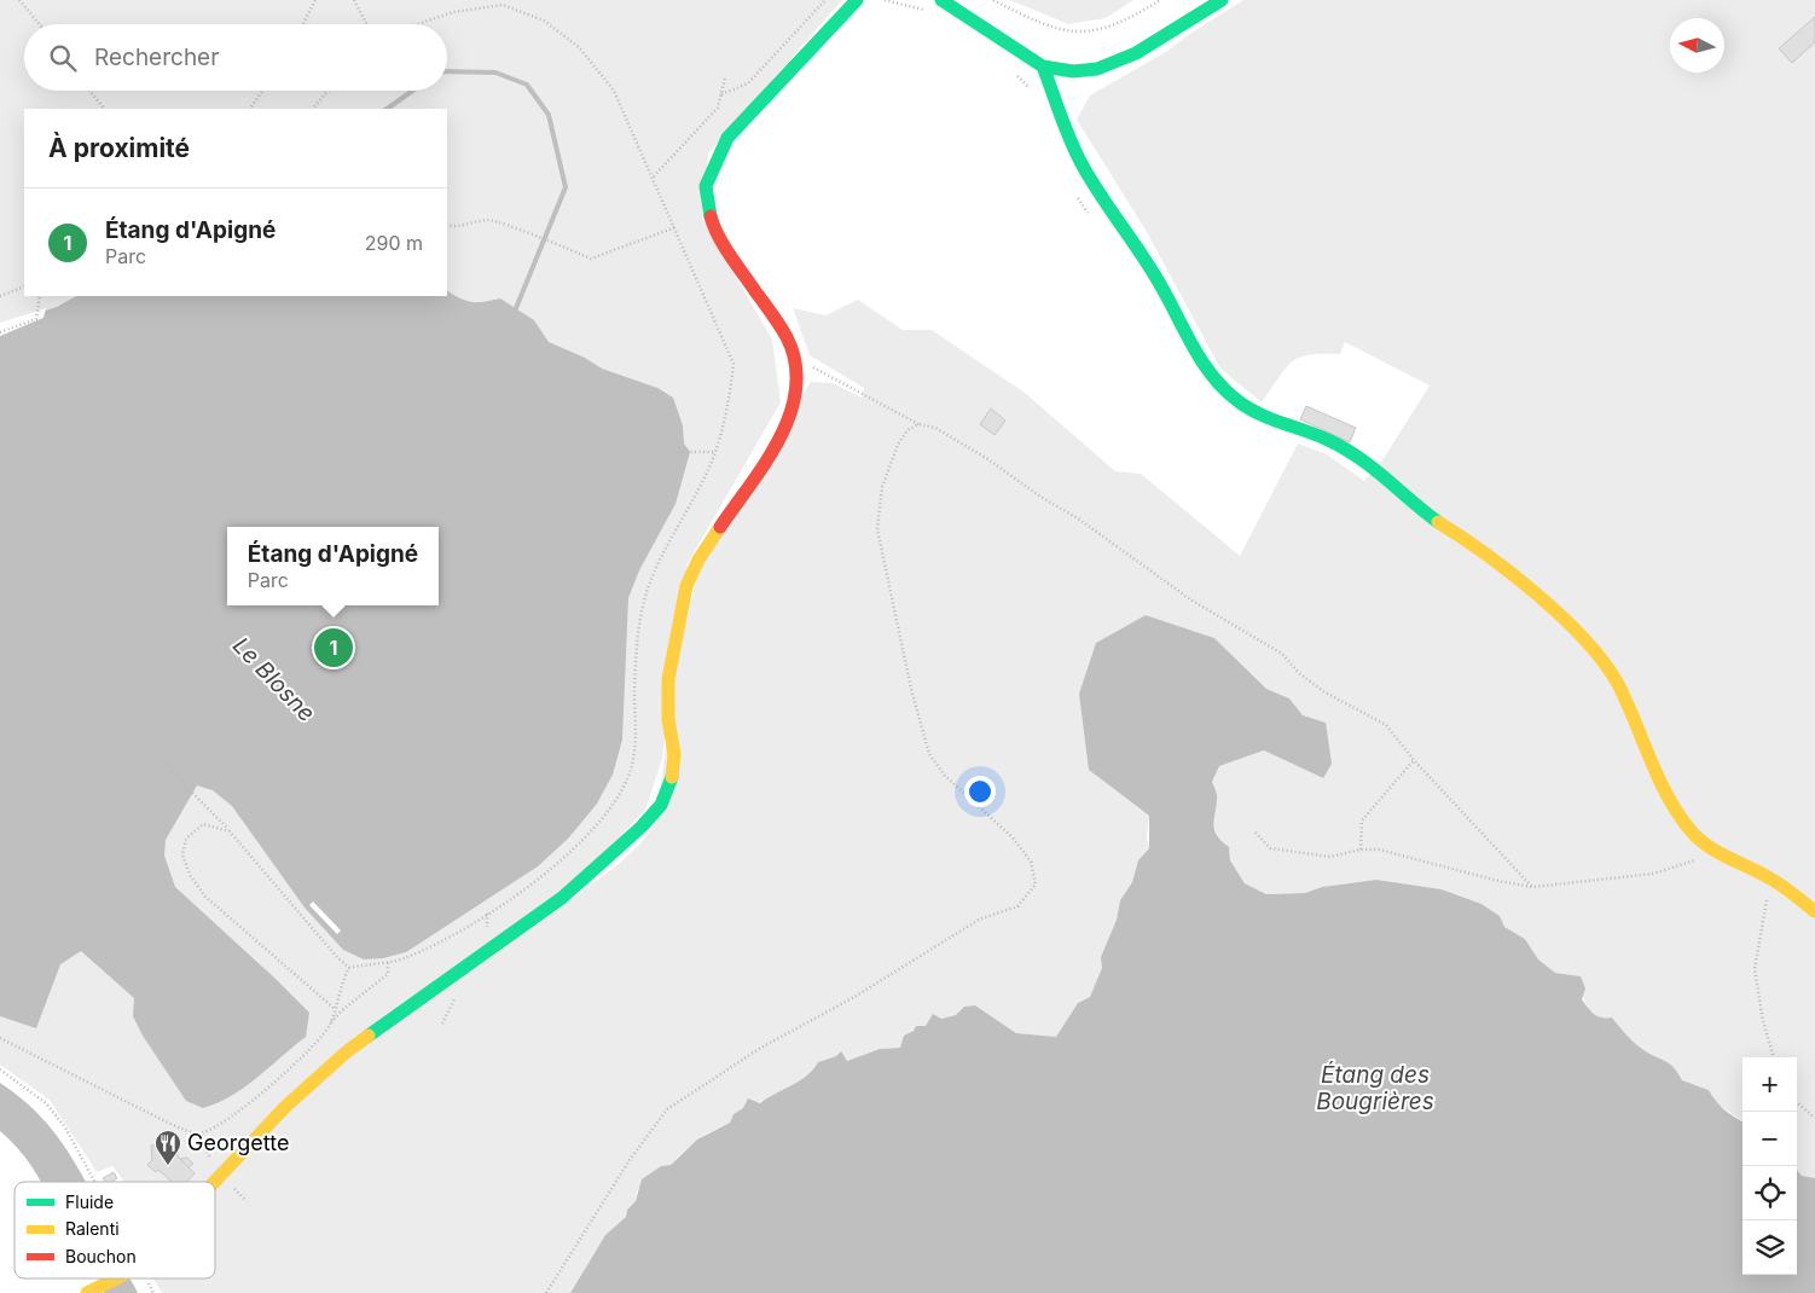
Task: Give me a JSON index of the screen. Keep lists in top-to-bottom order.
{
  "water": ["Le Blosne", "Étang des Bougrières"],
  "places": {
    "restaurant": ["Georgette"]
  },
  "legend": ["Fluide", "Ralenti", "Bouchon"],
  "north": "left",
  "page": {
    "search": "Rechercher",
    "heading": "À proximité",
    "list": [
      {
        "mark": "1",
        "name": "Étang d'Apigné",
        "note": "Parc",
        "value": "290 m"
      }
    ],
    "popup": ["Étang d'Apigné", "Parc"],
    "pins": "1",
    "map_buttons": ["+", "−"]
  }
}
